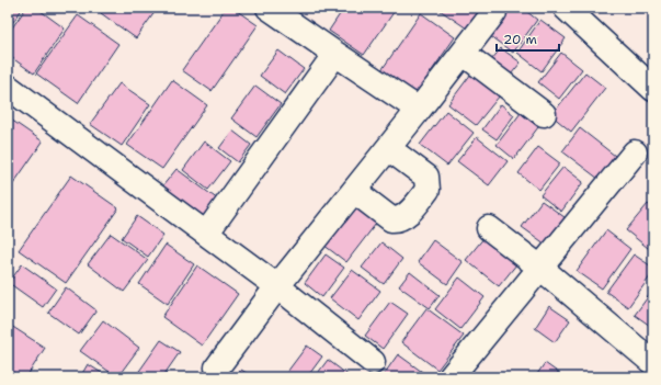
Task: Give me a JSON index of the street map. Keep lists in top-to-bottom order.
{
  "scale_bar": "20 m"
}
